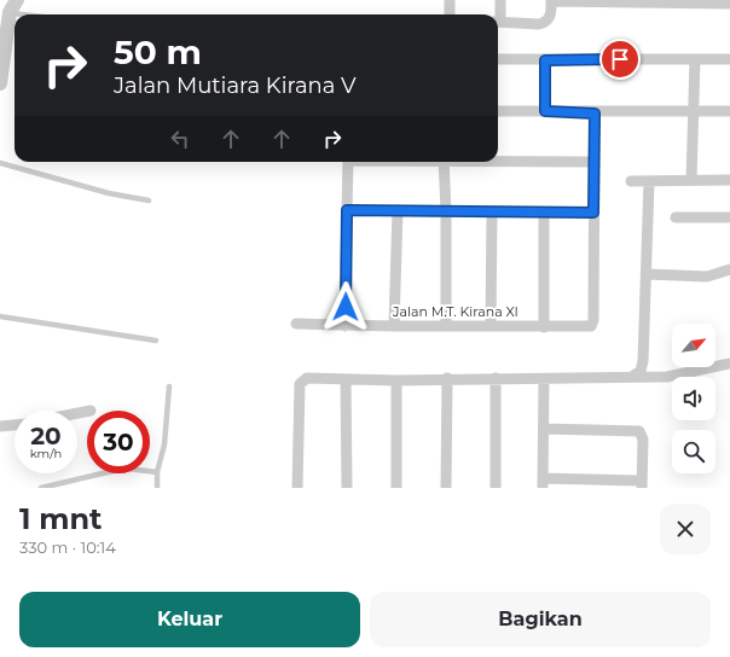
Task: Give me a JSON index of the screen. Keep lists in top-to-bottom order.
{
  "streets": {
    "street": ["Jalan M.T. Kirana XI"]
  },
  "north": "top right",
  "page": {
    "turn": ["50 m", "Jalan Mutiara Kirana V"],
    "speed": "20 km/h",
    "limit": "30",
    "heading": ["1 mnt", "330 m · 10:14"],
    "buttons": ["Keluar", "Bagikan"]
  }
}
